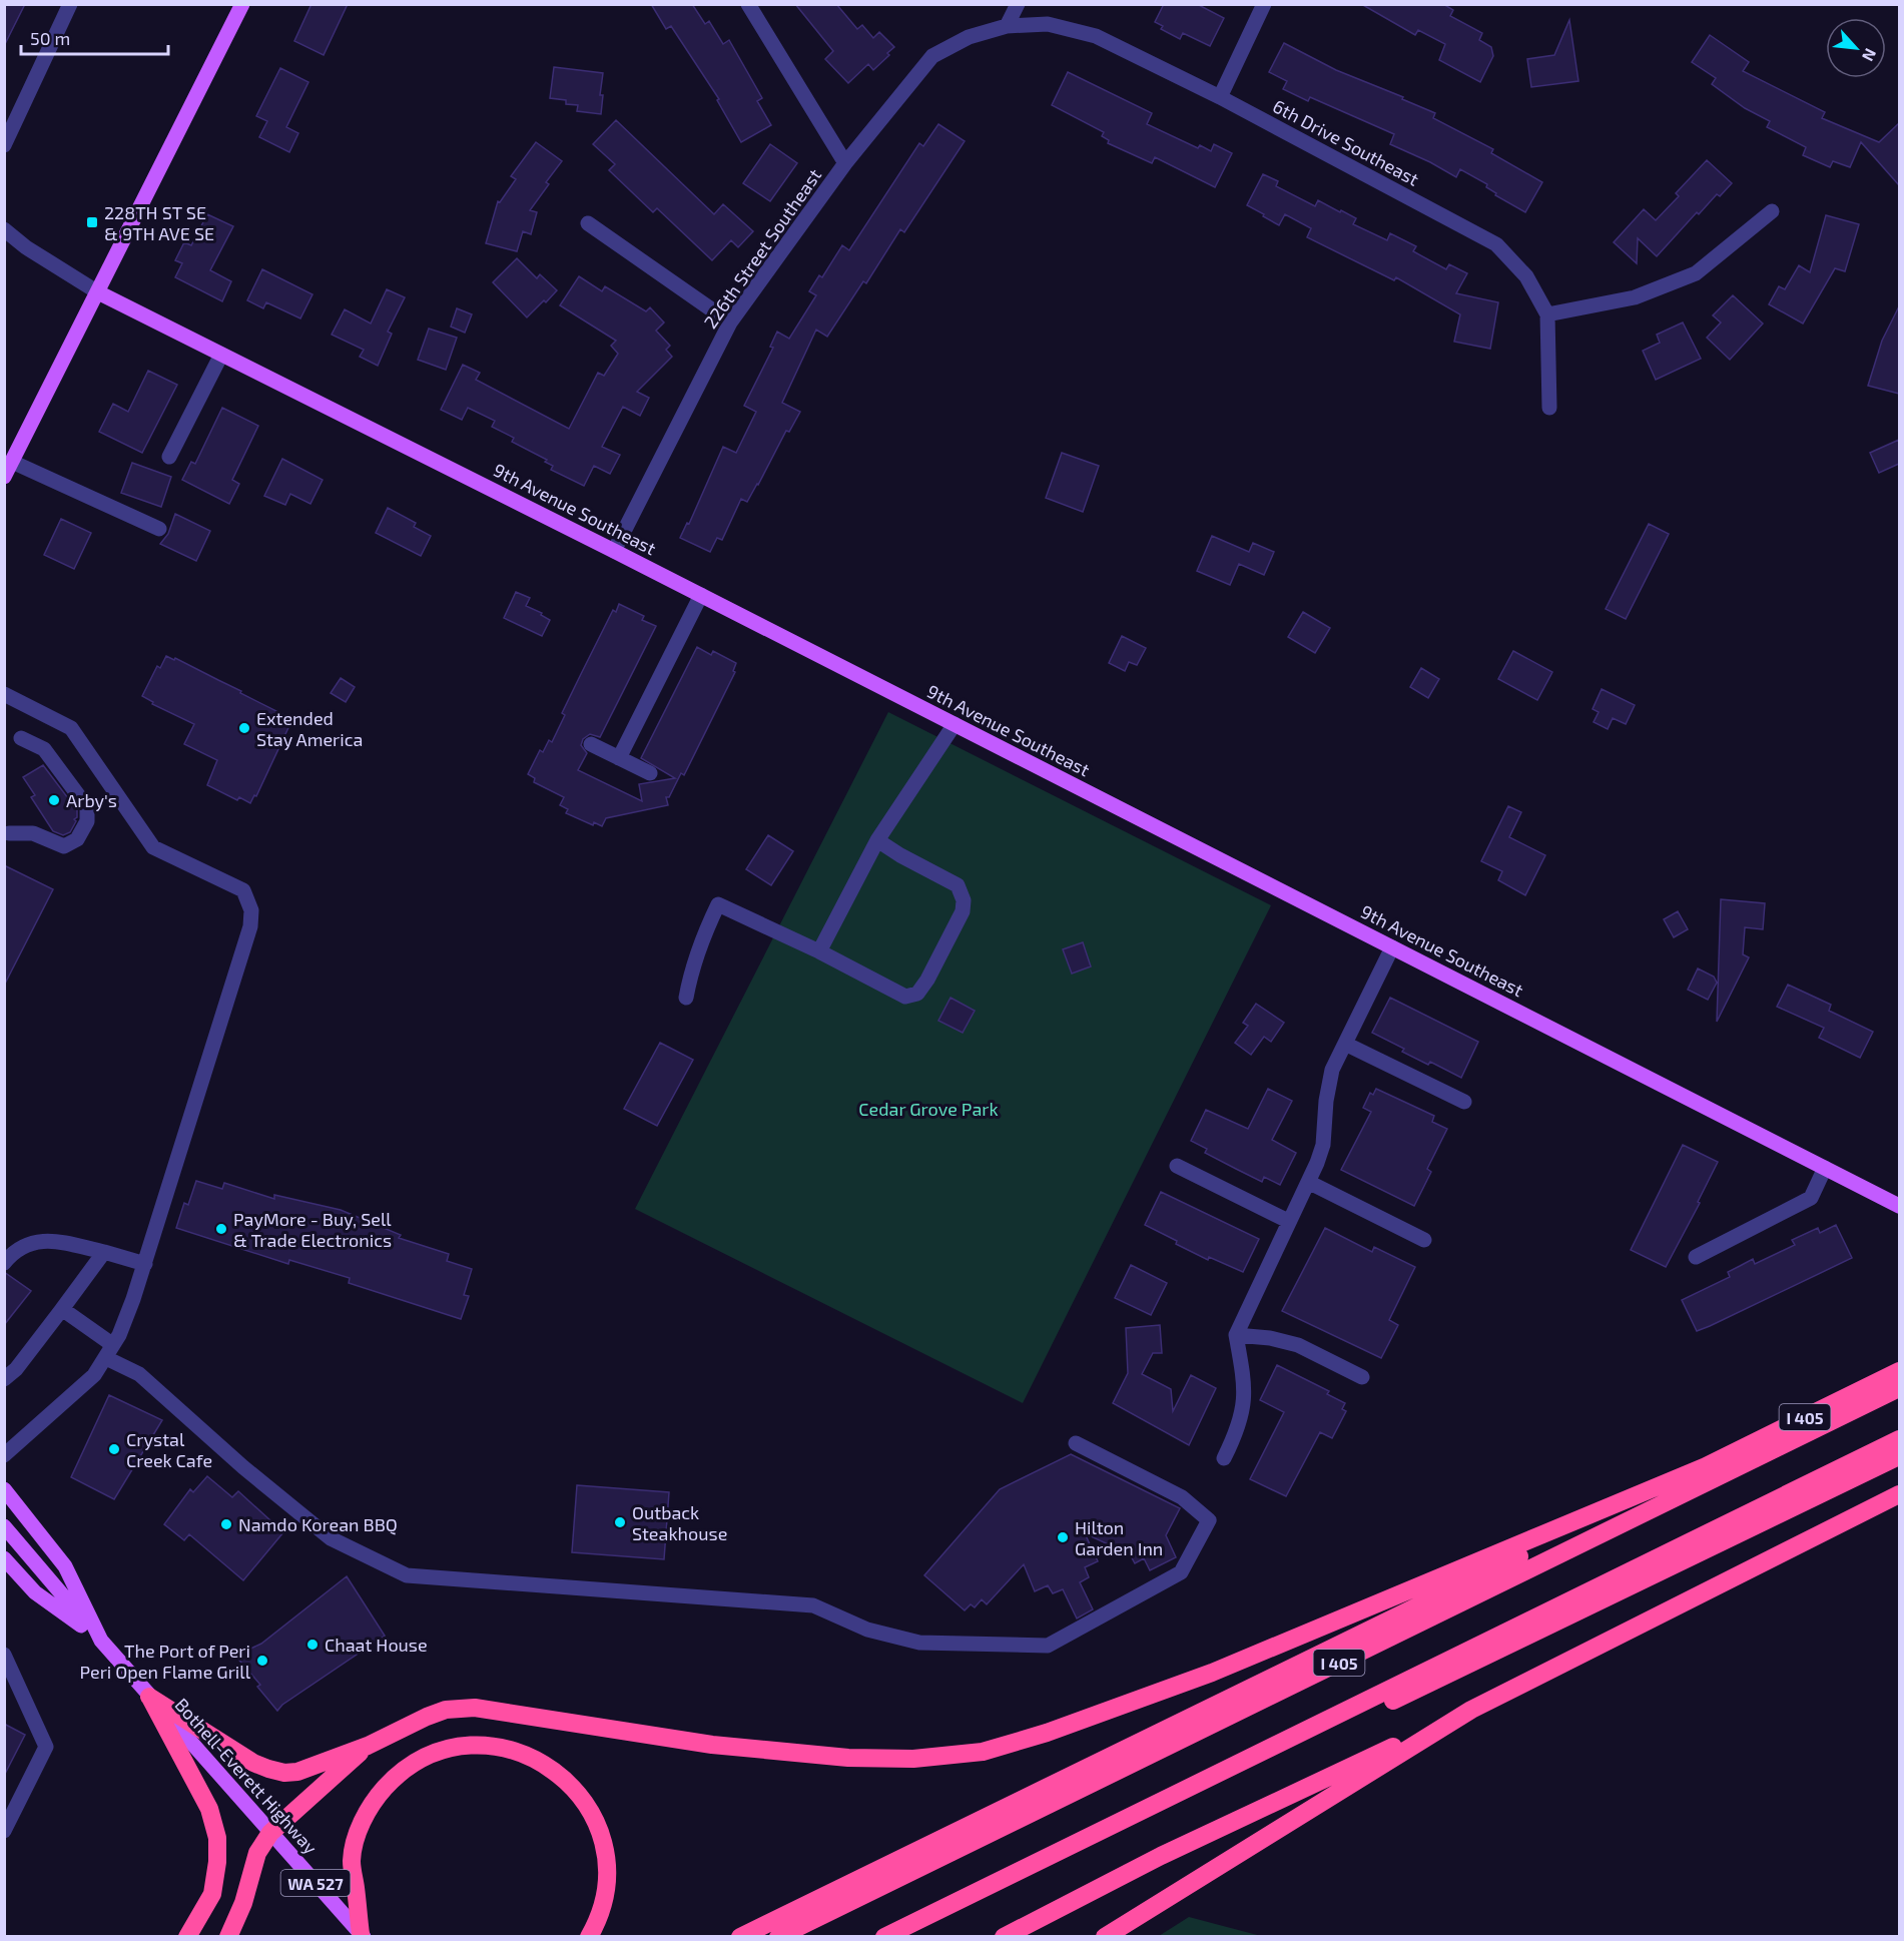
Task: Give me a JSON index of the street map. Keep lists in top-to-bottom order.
{
  "streets": {
    "highway": ["I 405"],
    "main road": ["9th Avenue Southeast", "Bothell-Everett Highway", "WA 527"],
    "street": ["6th Drive Southeast", "226th Street Southeast"]
  },
  "crossings": [
    ["6th Drive Southeast", "226th Street Southeast"],
    ["226th Street Southeast", "9th Avenue Southeast"]
  ],
  "parks": ["Cedar Grove Park"],
  "places": {
    "transit": ["228TH ST SE & 9TH AVE SE"],
    "other": [
      "Extended Stay America",
      "Arby's",
      "PayMore - Buy, Sell & Trade Electronics",
      "Crystal Creek Cafe",
      "Outback Steakhouse",
      "Namdo Korean BBQ",
      "Hilton Garden Inn",
      "Chaat House",
      "The Port of Peri Peri Open Flame Grill"
    ]
  },
  "scale_bar": "50 m",
  "north": "bottom right"
}
